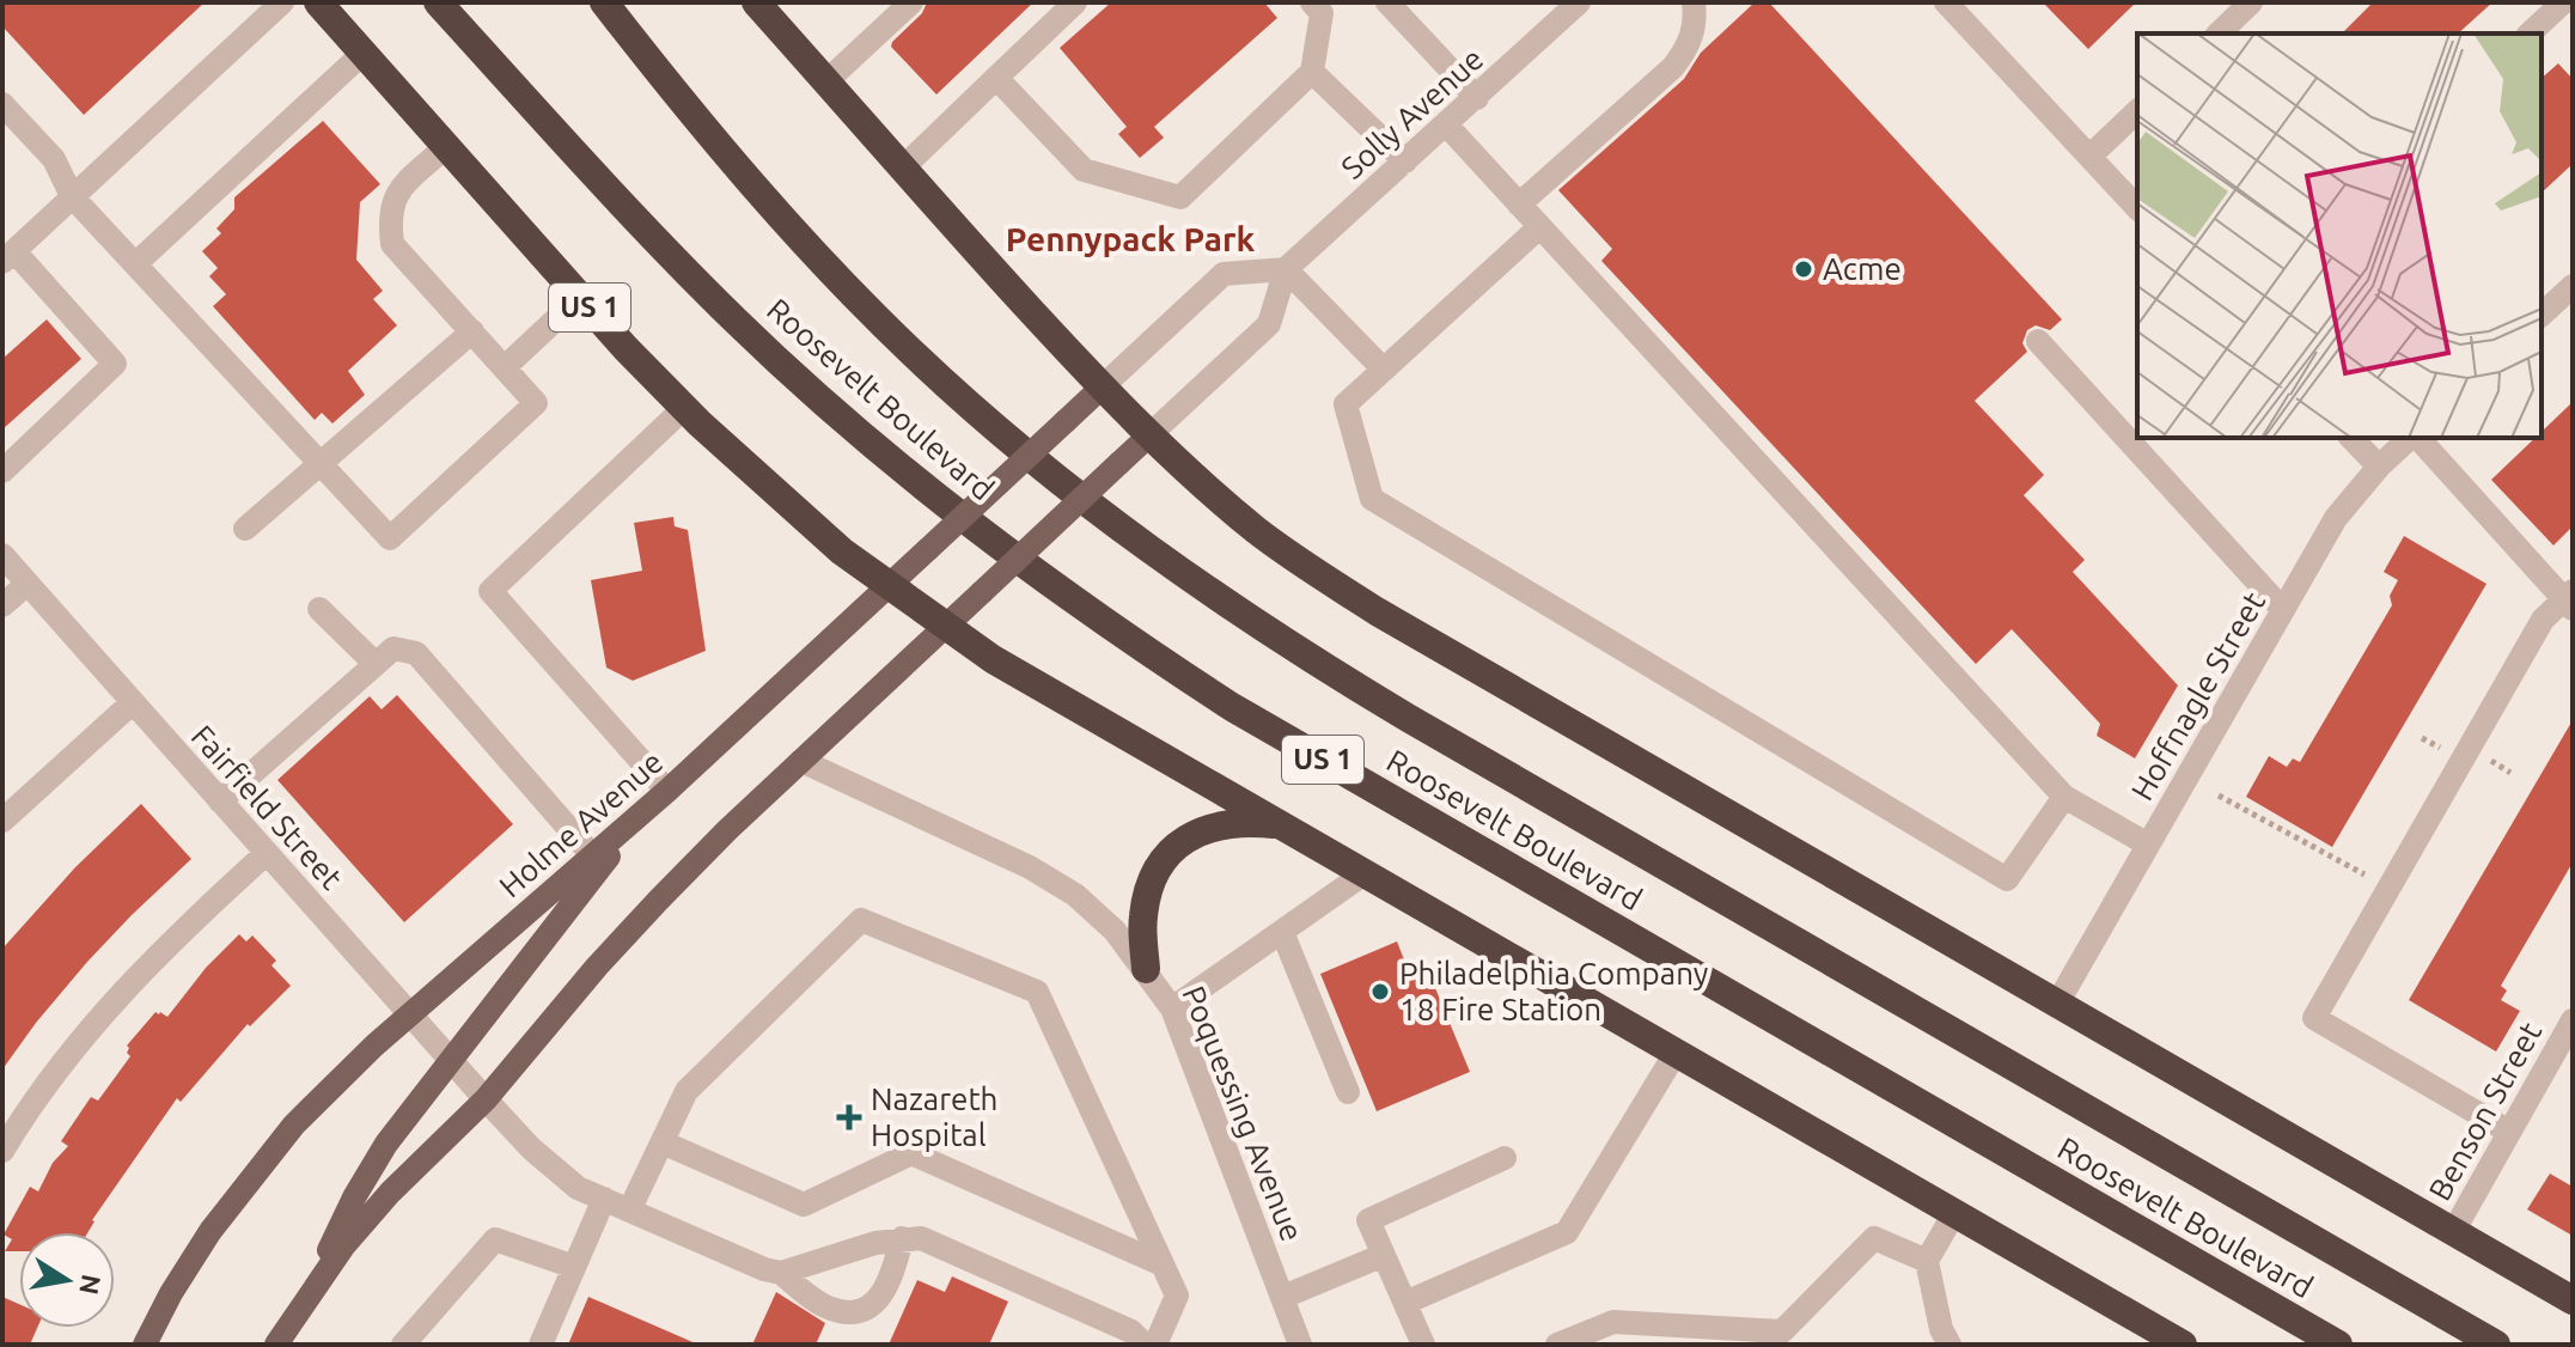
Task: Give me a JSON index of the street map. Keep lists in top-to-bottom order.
{
  "streets": {
    "highway": ["US 1", "Roosevelt Boulevard"],
    "main road": ["Holme Avenue"],
    "street": [
      "Solly Avenue",
      "Hoffnagle Street",
      "Fairfield Street",
      "Benson Street",
      "Poquessing Avenue"
    ]
  },
  "crossings": [
    ["US 1", "Holme Avenue"],
    ["Fairfield Street", "Holme Avenue"]
  ],
  "districts": ["Pennypack Park"],
  "places": {
    "other": ["Acme", "Philadelphia Company 18 Fire Station"],
    "health": ["Nazareth Hospital"]
  },
  "north": "right"
}
